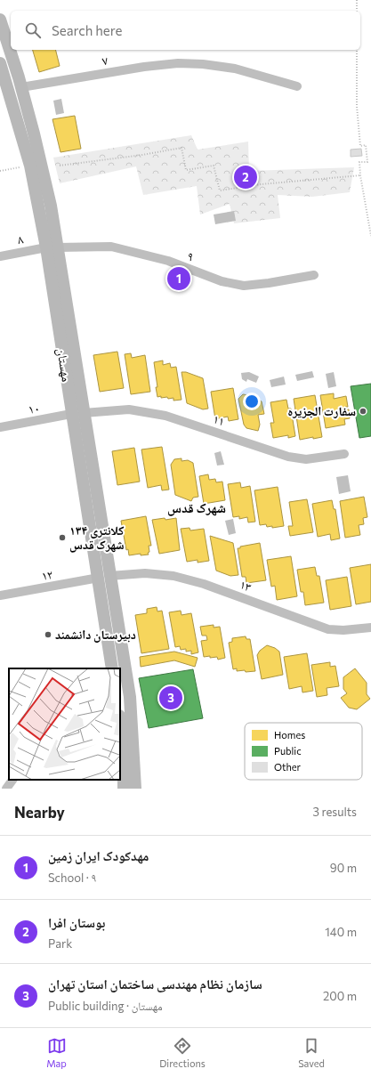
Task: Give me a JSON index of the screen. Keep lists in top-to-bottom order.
{
  "streets": {
    "street": [
      "۷",
      "۸",
      "۹",
      "مهستان",
      "۱۰",
      "۱۱",
      "۱۲",
      "۱۳"
    ]
  },
  "crossings": [
    ["۸", "۹"],
    ["۸", "مهستان"],
    ["۹", "مهستان"],
    ["مهستان", "۱۰"],
    ["مهستان", "۱۱"],
    ["مهستان", "۱۲"],
    ["مهستان", "۱۳"],
    ["۱۰", "۱۱"],
    ["۱۲", "۱۳"]
  ],
  "districts": ["شهرک قدس"],
  "places": ["سفارت الجزیره", "کلانتری ۱۳۴ شهرک قدس", "دبیرستان دانشمند"],
  "legend": ["Homes", "Public", "Other"],
  "page": {
    "search": "Search here",
    "pins": ["2", "1", "3"],
    "heading": ["Nearby", "3 results"],
    "list": [
      {
        "mark": "1",
        "name": "مهدکودک ایران زمین",
        "note": "School · ۹",
        "value": "90 m"
      },
      {
        "mark": "2",
        "name": "بوستان افرا",
        "note": "Park",
        "value": "140 m"
      },
      {
        "mark": "3",
        "name": "سازمان نظام مهندسی ساختمان استان تهران",
        "note": "Public building · مهستان",
        "value": "200 m"
      }
    ],
    "nav": ["Map", "Directions", "Saved"]
  }
}
